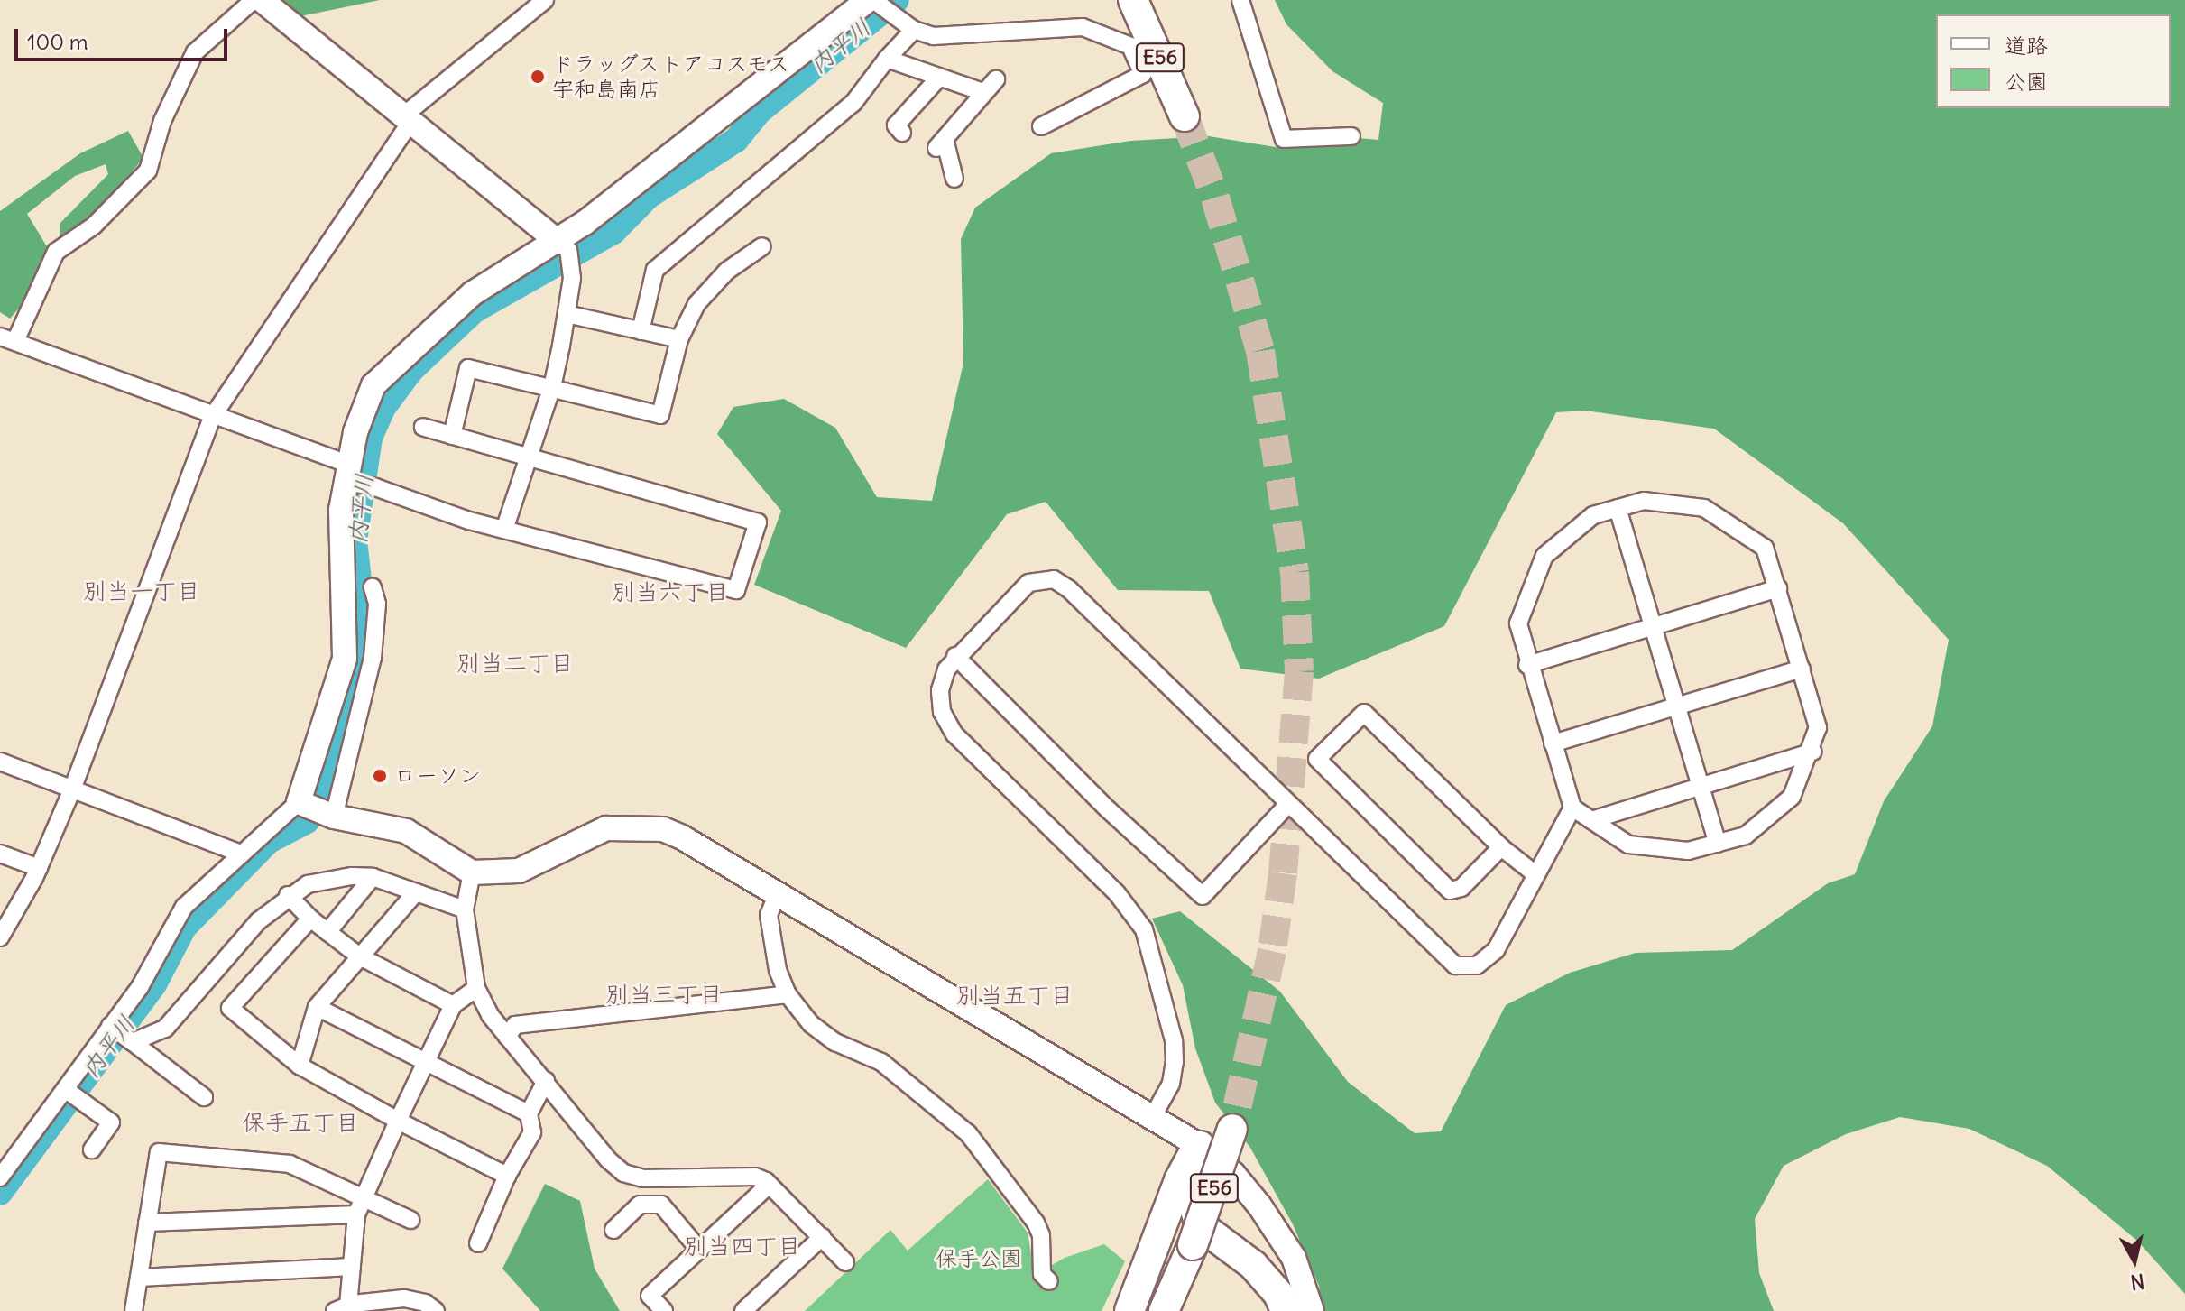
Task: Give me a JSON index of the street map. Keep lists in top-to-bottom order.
{
  "streets": {
    "highway": ["E56"]
  },
  "districts": [
    "別当一丁目",
    "別当六丁目",
    "別当二丁目",
    "別当三丁目",
    "別当五丁目",
    "保手五丁目",
    "別当四丁目"
  ],
  "water": ["内平川"],
  "parks": ["保手公園"],
  "places": ["ドラッグストアコスモス 宇和島南店", "ローソン"],
  "legend": ["道路", "公園"],
  "scale_bar": "100 m",
  "north": "bottom"
}
